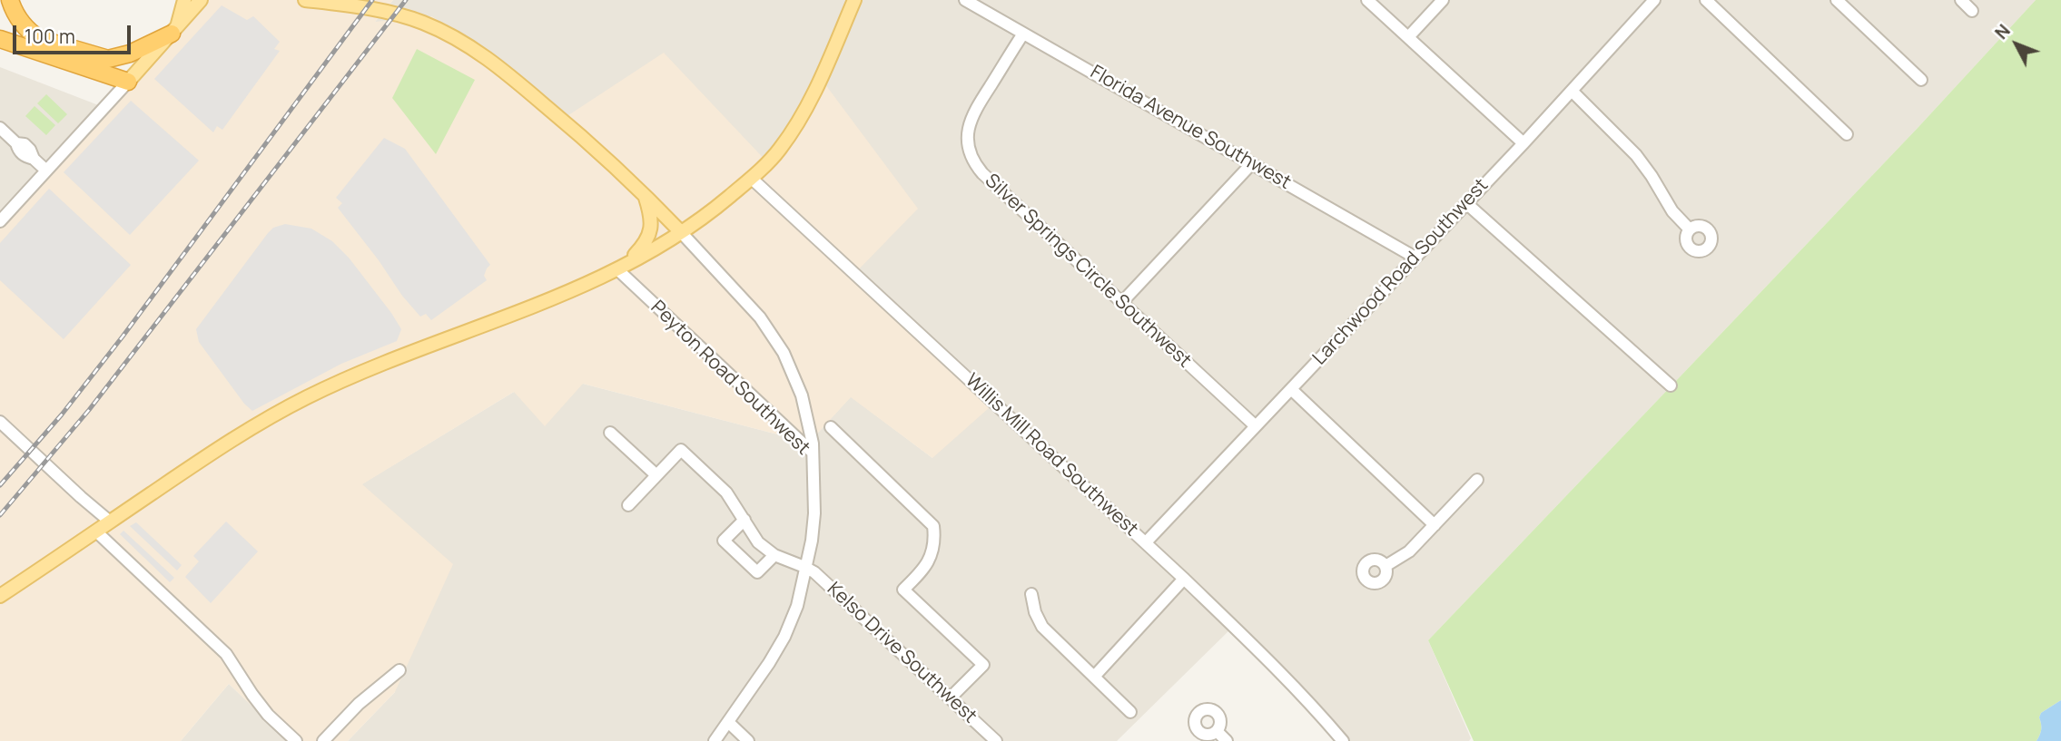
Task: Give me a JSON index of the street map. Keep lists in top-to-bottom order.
{
  "streets": {
    "street": [
      "Florida Avenue Southwest",
      "Silver Springs Circle Southwest",
      "Larchwood Road Southwest",
      "Peyton Road Southwest",
      "Willis Mill Road Southwest",
      "Kelso Drive Southwest"
    ]
  },
  "crossings": [
    ["Florida Avenue Southwest", "Silver Springs Circle Southwest"],
    ["Florida Avenue Southwest", "Larchwood Road Southwest"],
    ["Silver Springs Circle Southwest", "Larchwood Road Southwest"],
    ["Larchwood Road Southwest", "Willis Mill Road Southwest"],
    ["Peyton Road Southwest", "Kelso Drive Southwest"]
  ],
  "scale_bar": "100 m",
  "north": "top left"
}
